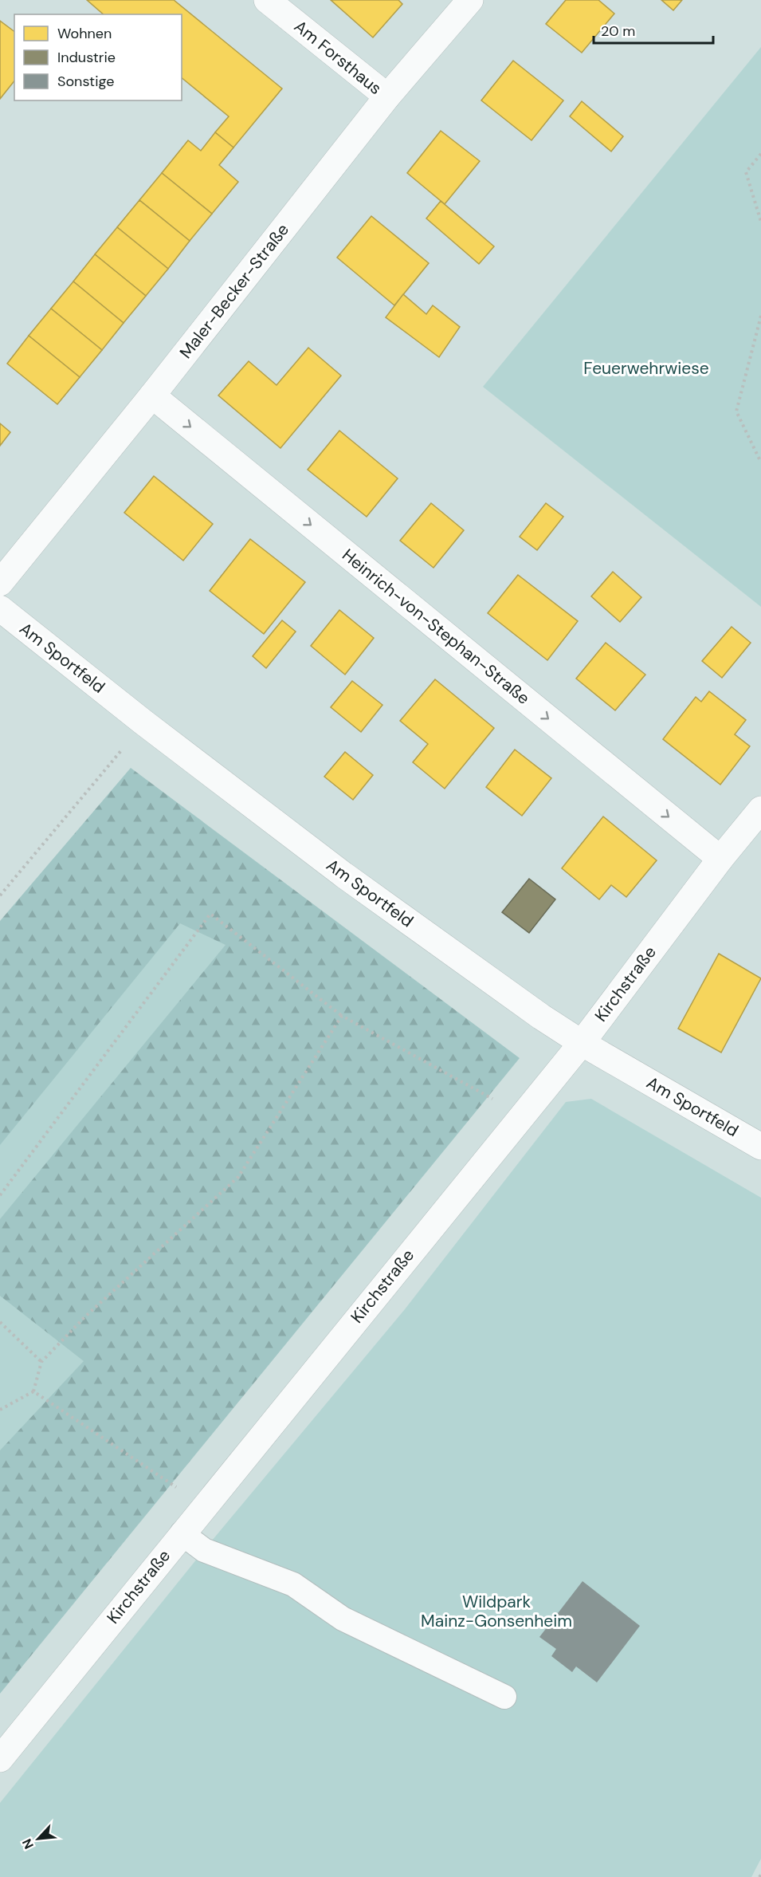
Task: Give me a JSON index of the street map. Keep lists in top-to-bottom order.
{
  "streets": {
    "street": [
      "Am Forsthaus",
      "Maler-Becker-Straße",
      "Heinrich-von-Stephan-Straße",
      "Am Sportfeld",
      "Kirchstraße"
    ]
  },
  "crossings": [
    ["Am Forsthaus", "Maler-Becker-Straße"],
    ["Maler-Becker-Straße", "Heinrich-von-Stephan-Straße"],
    ["Heinrich-von-Stephan-Straße", "Kirchstraße"],
    ["Am Sportfeld", "Kirchstraße"]
  ],
  "one_way": ["Heinrich-von-Stephan-Straße"],
  "parks": ["Feuerwehrwiese", "Wildpark Mainz-Gonsenheim"],
  "legend": ["Wohnen", "Industrie", "Sonstige"],
  "scale_bar": "20 m",
  "north": "bottom left"
}
